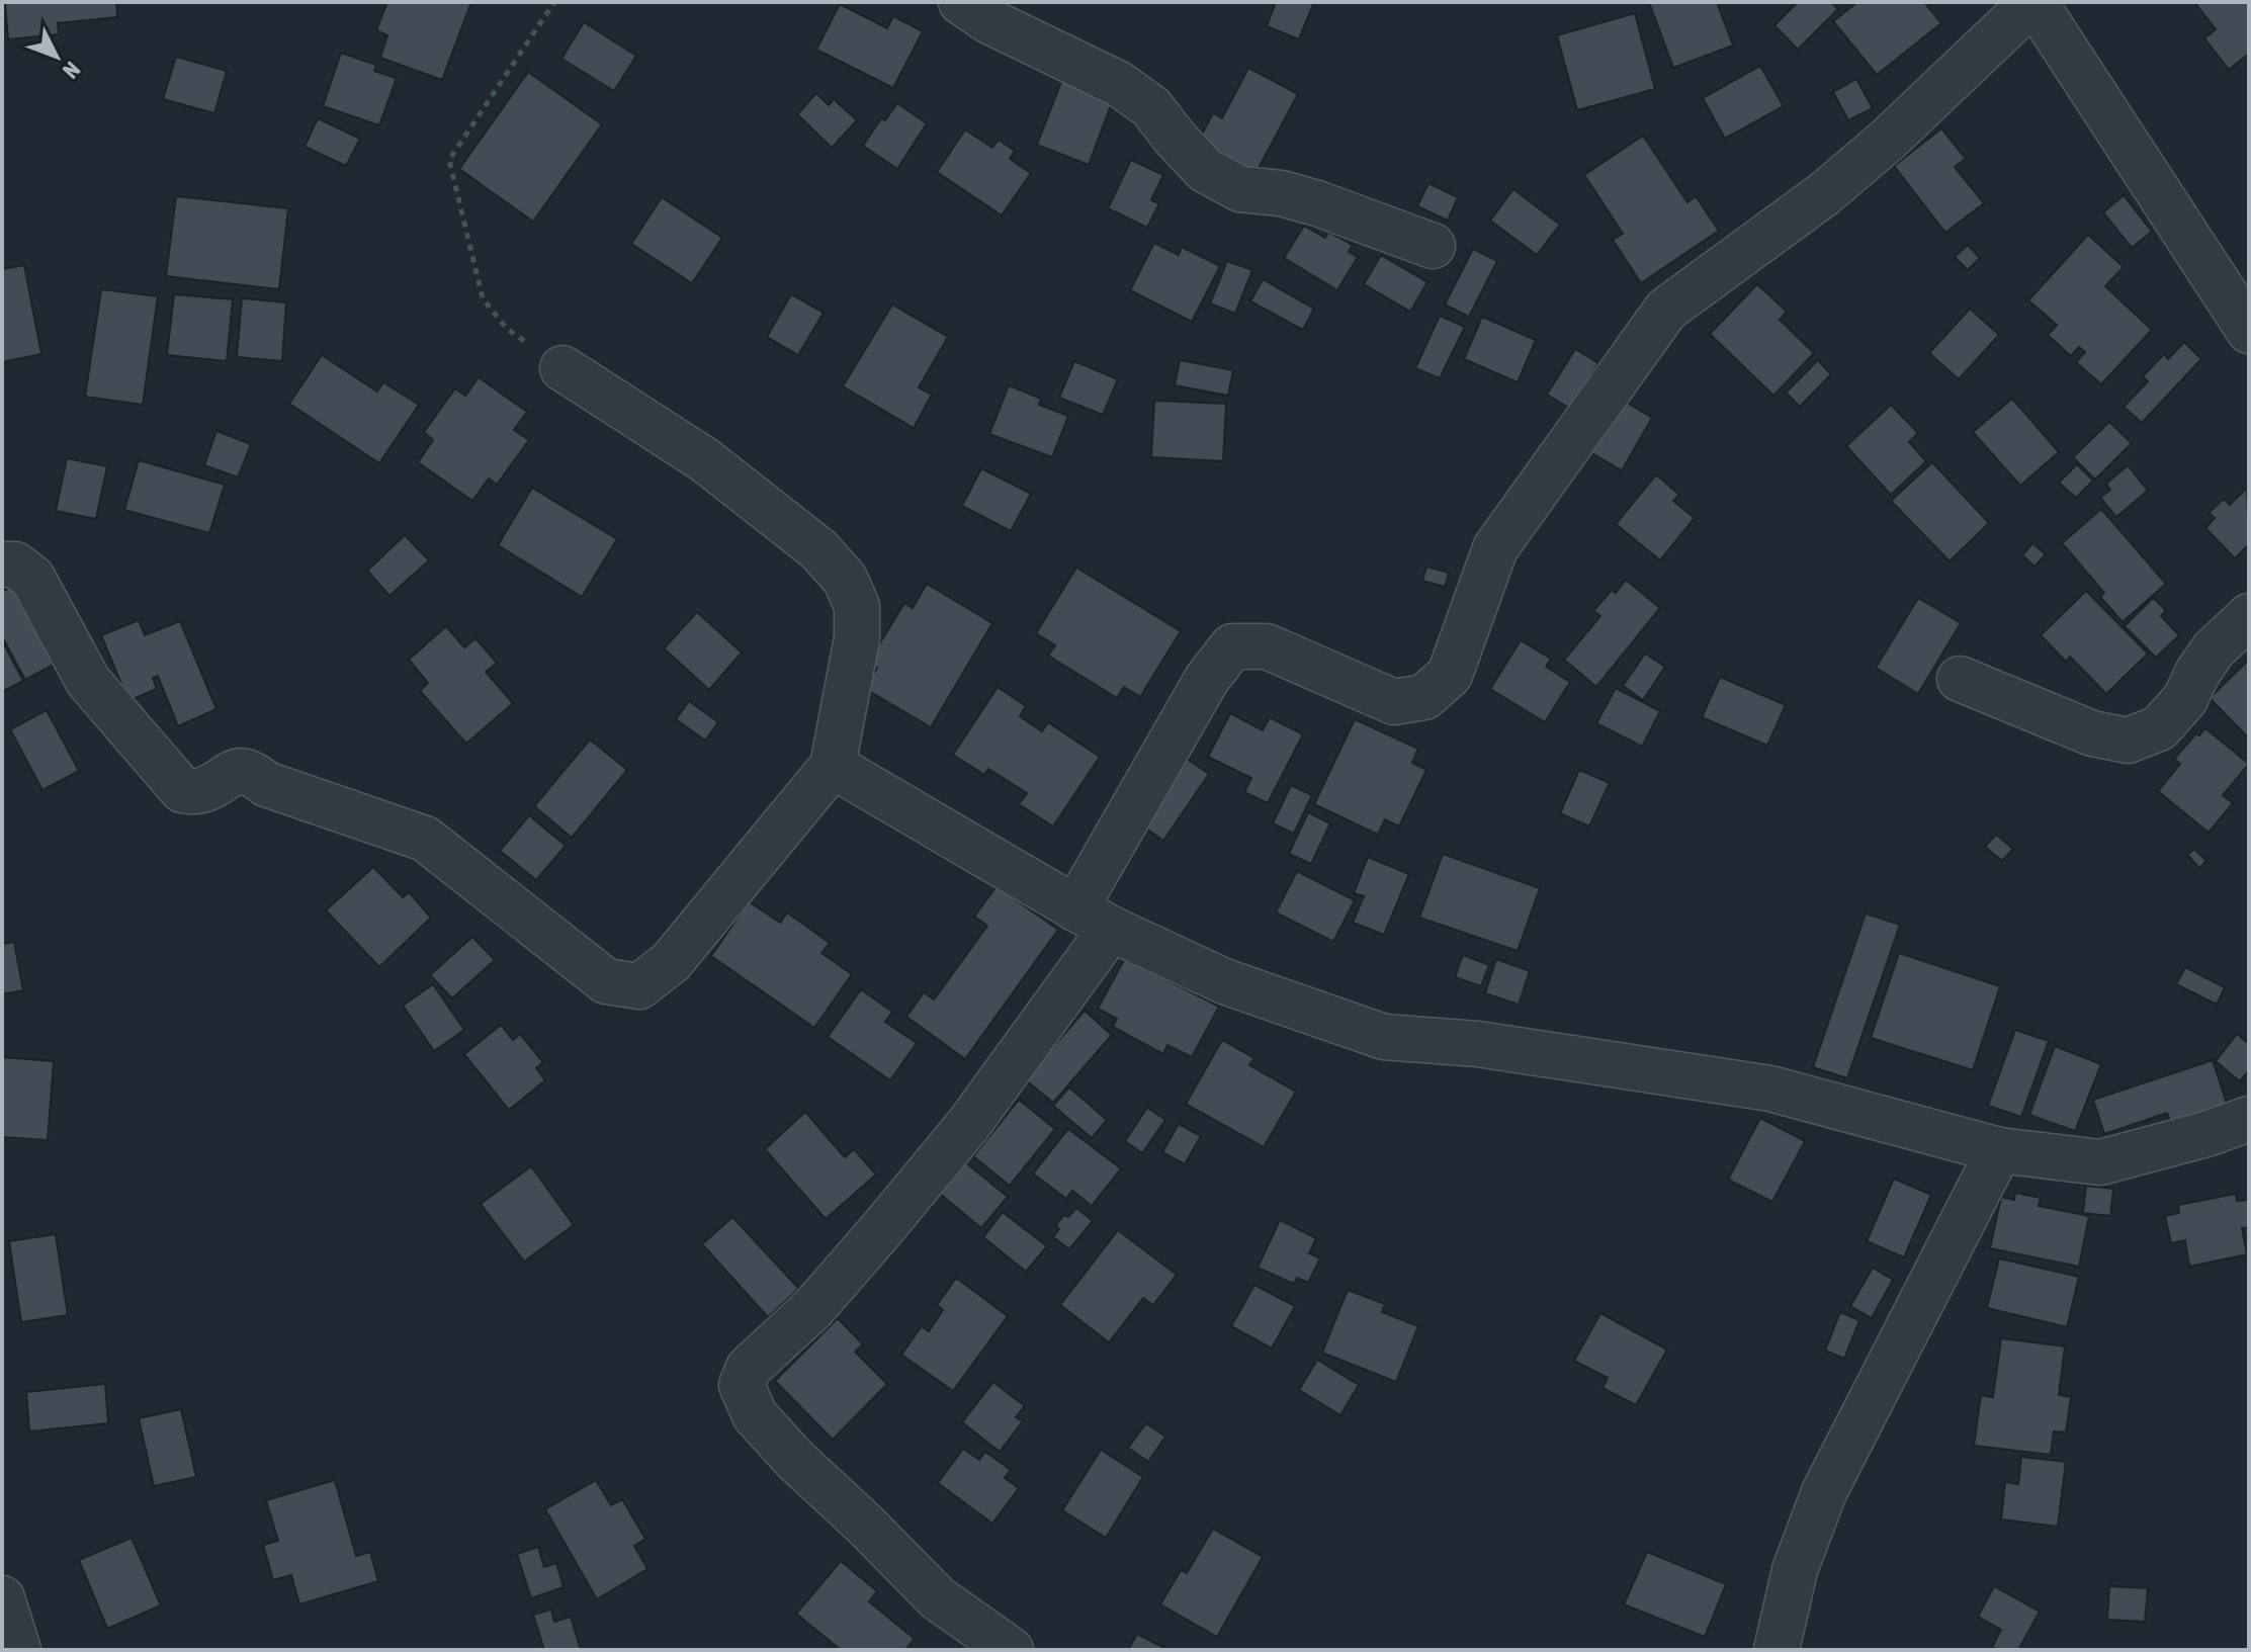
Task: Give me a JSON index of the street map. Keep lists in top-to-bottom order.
{
  "north": "bottom right"
}
